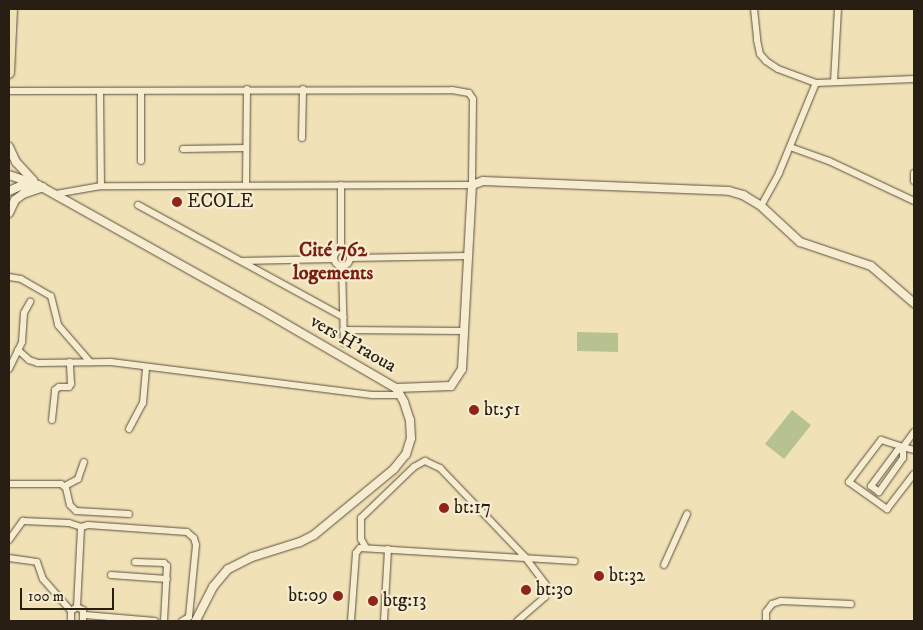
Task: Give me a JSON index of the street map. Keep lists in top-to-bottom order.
{
  "streets": {
    "street": ["vers H'raoua"]
  },
  "districts": ["Cité 762 logements"],
  "places": [
    "ECOLE",
    "bt:51",
    "bt:17",
    "bt:32",
    "bt:30",
    "bt:09",
    "btg:13"
  ],
  "scale_bar": "100 m"
}
